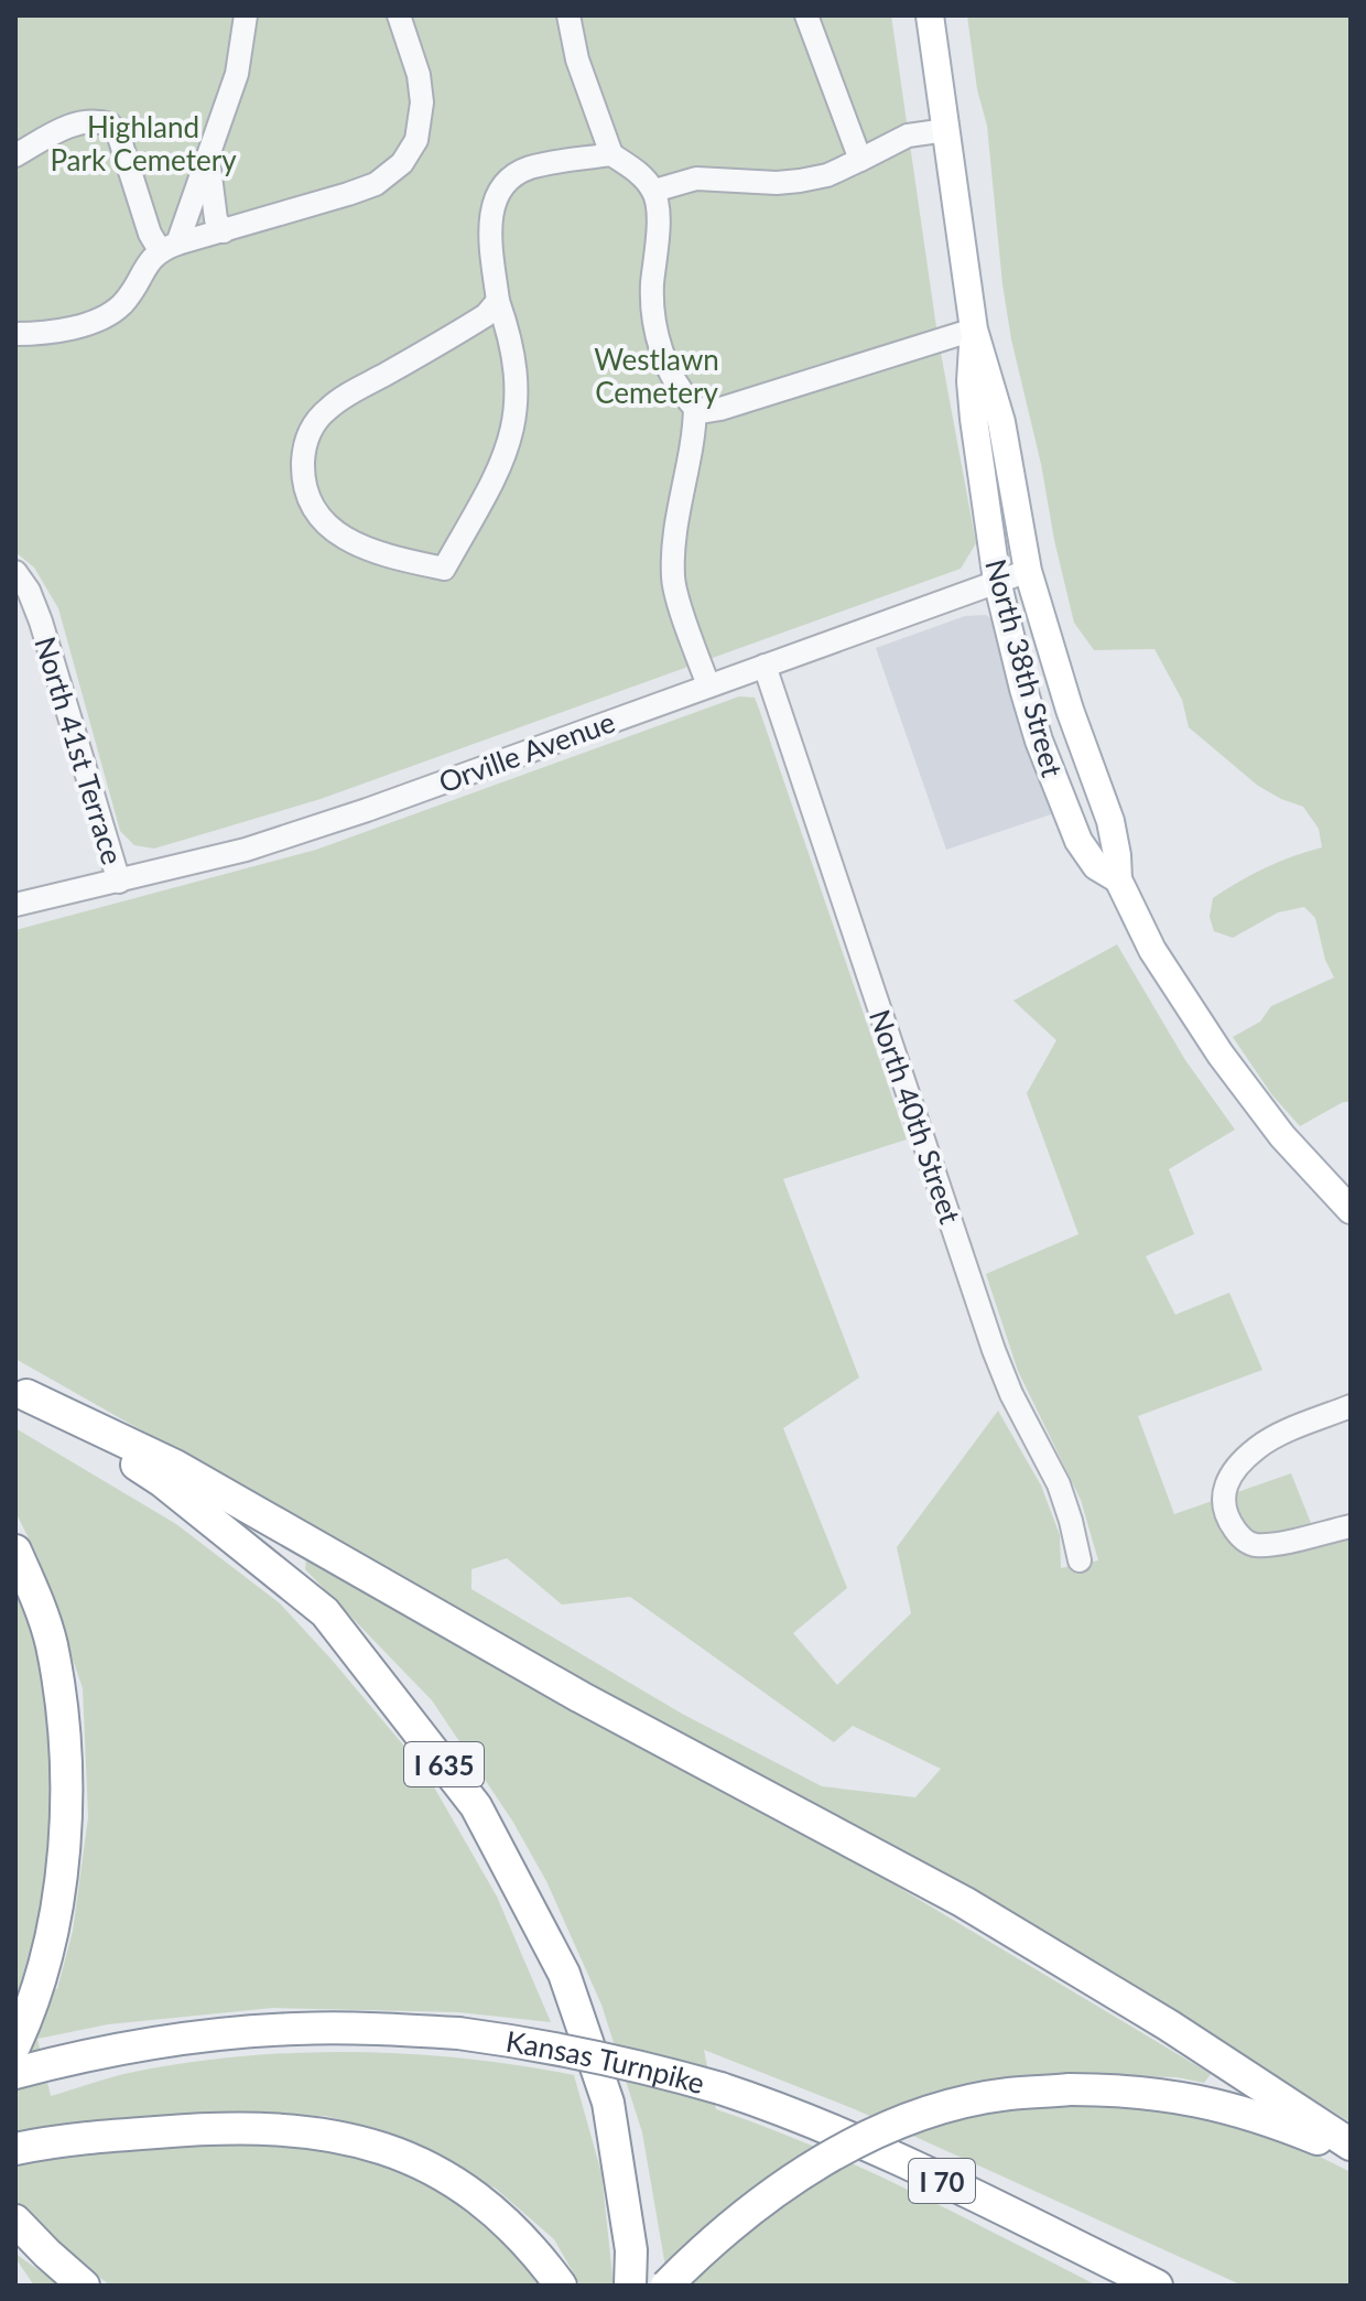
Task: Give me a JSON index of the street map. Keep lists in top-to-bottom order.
{
  "streets": {
    "highway": ["I 635", "Kansas Turnpike", "I 70"],
    "main road": ["North 38th Street"],
    "street": ["North 41st Terrace", "Orville Avenue", "North 40th Street"]
  },
  "crossings": [
    ["North 38th Street", "Orville Avenue"],
    ["North 41st Terrace", "Orville Avenue"],
    ["Orville Avenue", "North 40th Street"]
  ],
  "parks": ["Highland Park Cemetery", "Westlawn Cemetery"]
}
